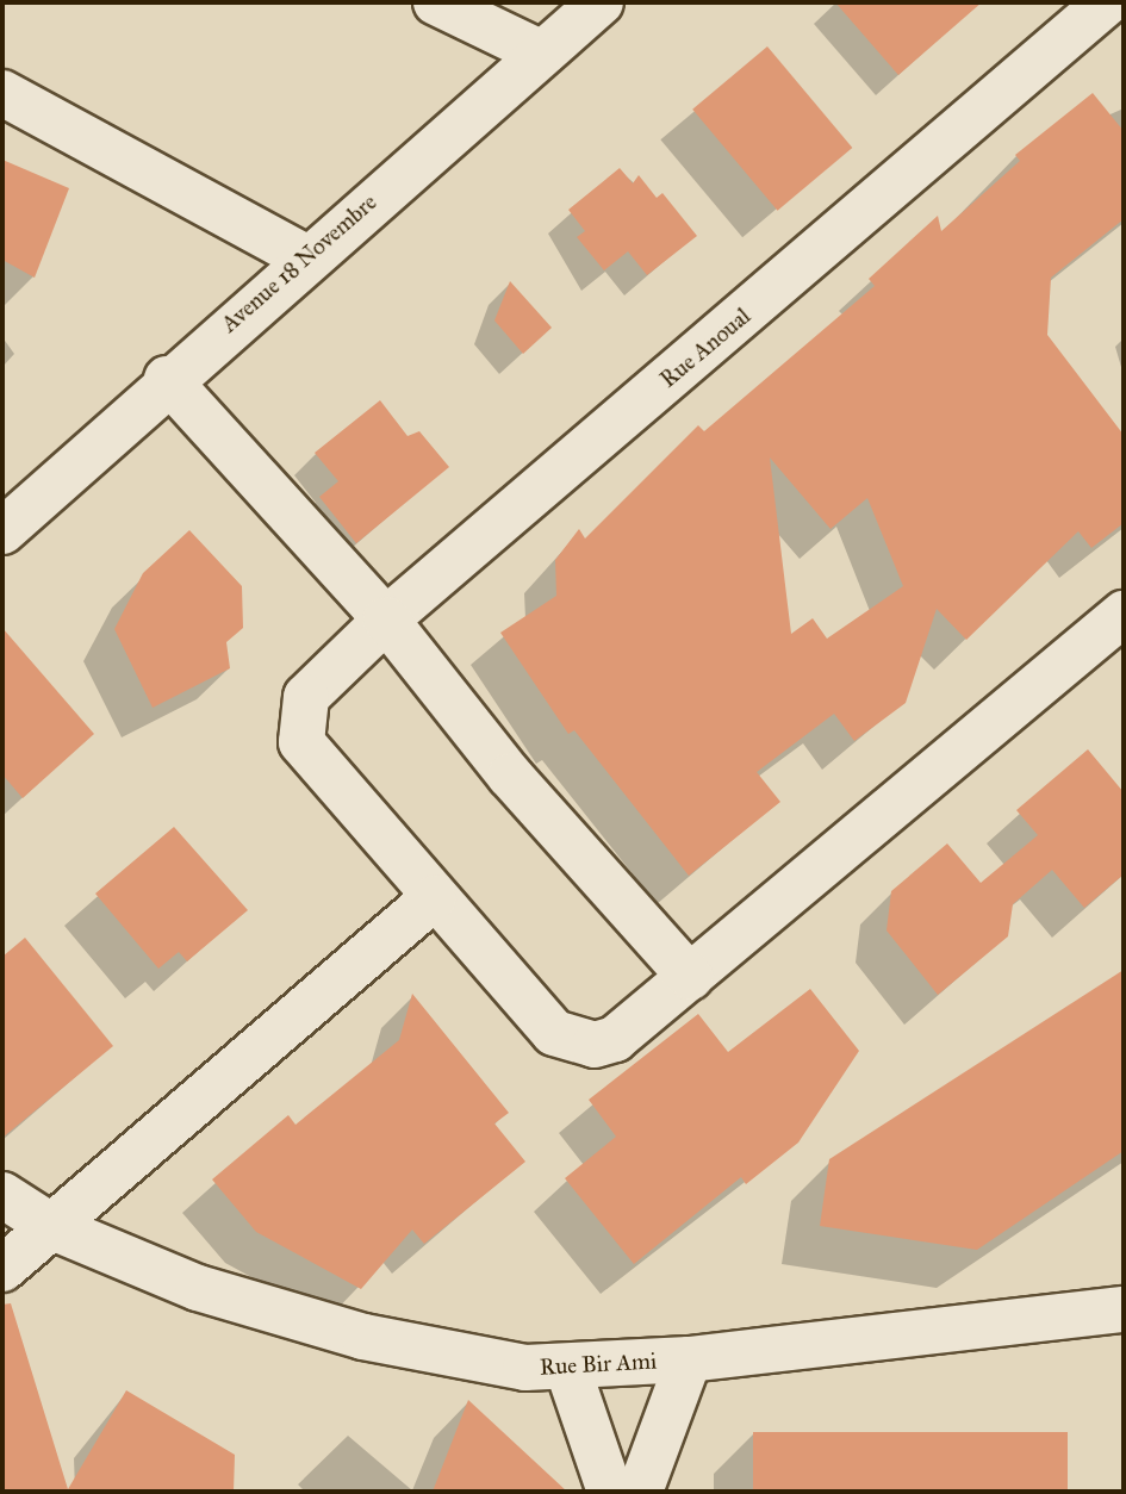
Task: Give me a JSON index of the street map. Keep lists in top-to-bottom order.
{
  "streets": {
    "street": ["Avenue 18 Novembre", "Rue Anoual", "Rue Bir Ami"]
  }
}
